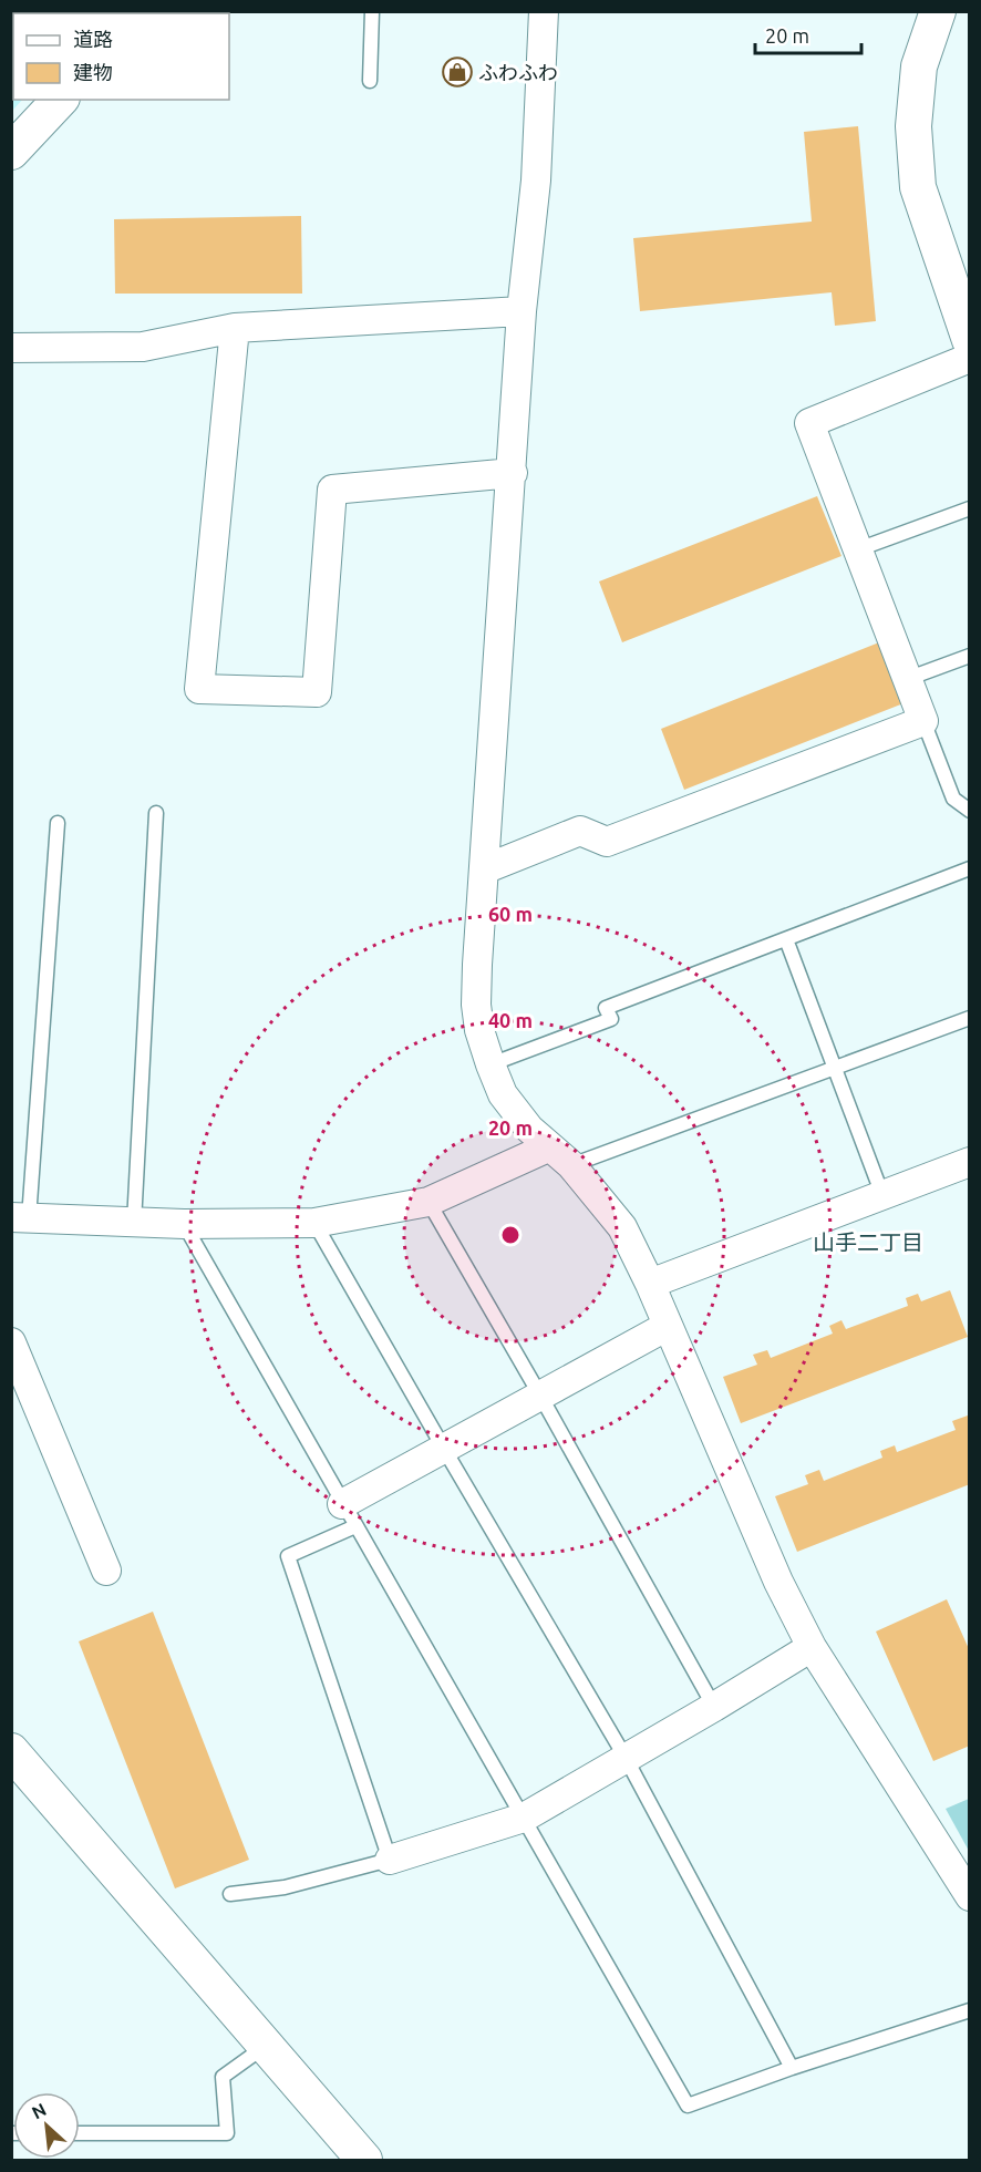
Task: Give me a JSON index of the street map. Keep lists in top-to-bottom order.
{
  "districts": ["山手二丁目"],
  "places": {
    "shop": ["ふわふわ"]
  },
  "legend": ["道路", "建物"],
  "scale_bar": "20 m",
  "north": "top left",
  "rings": ["60 m", "40 m", "20 m"]
}
